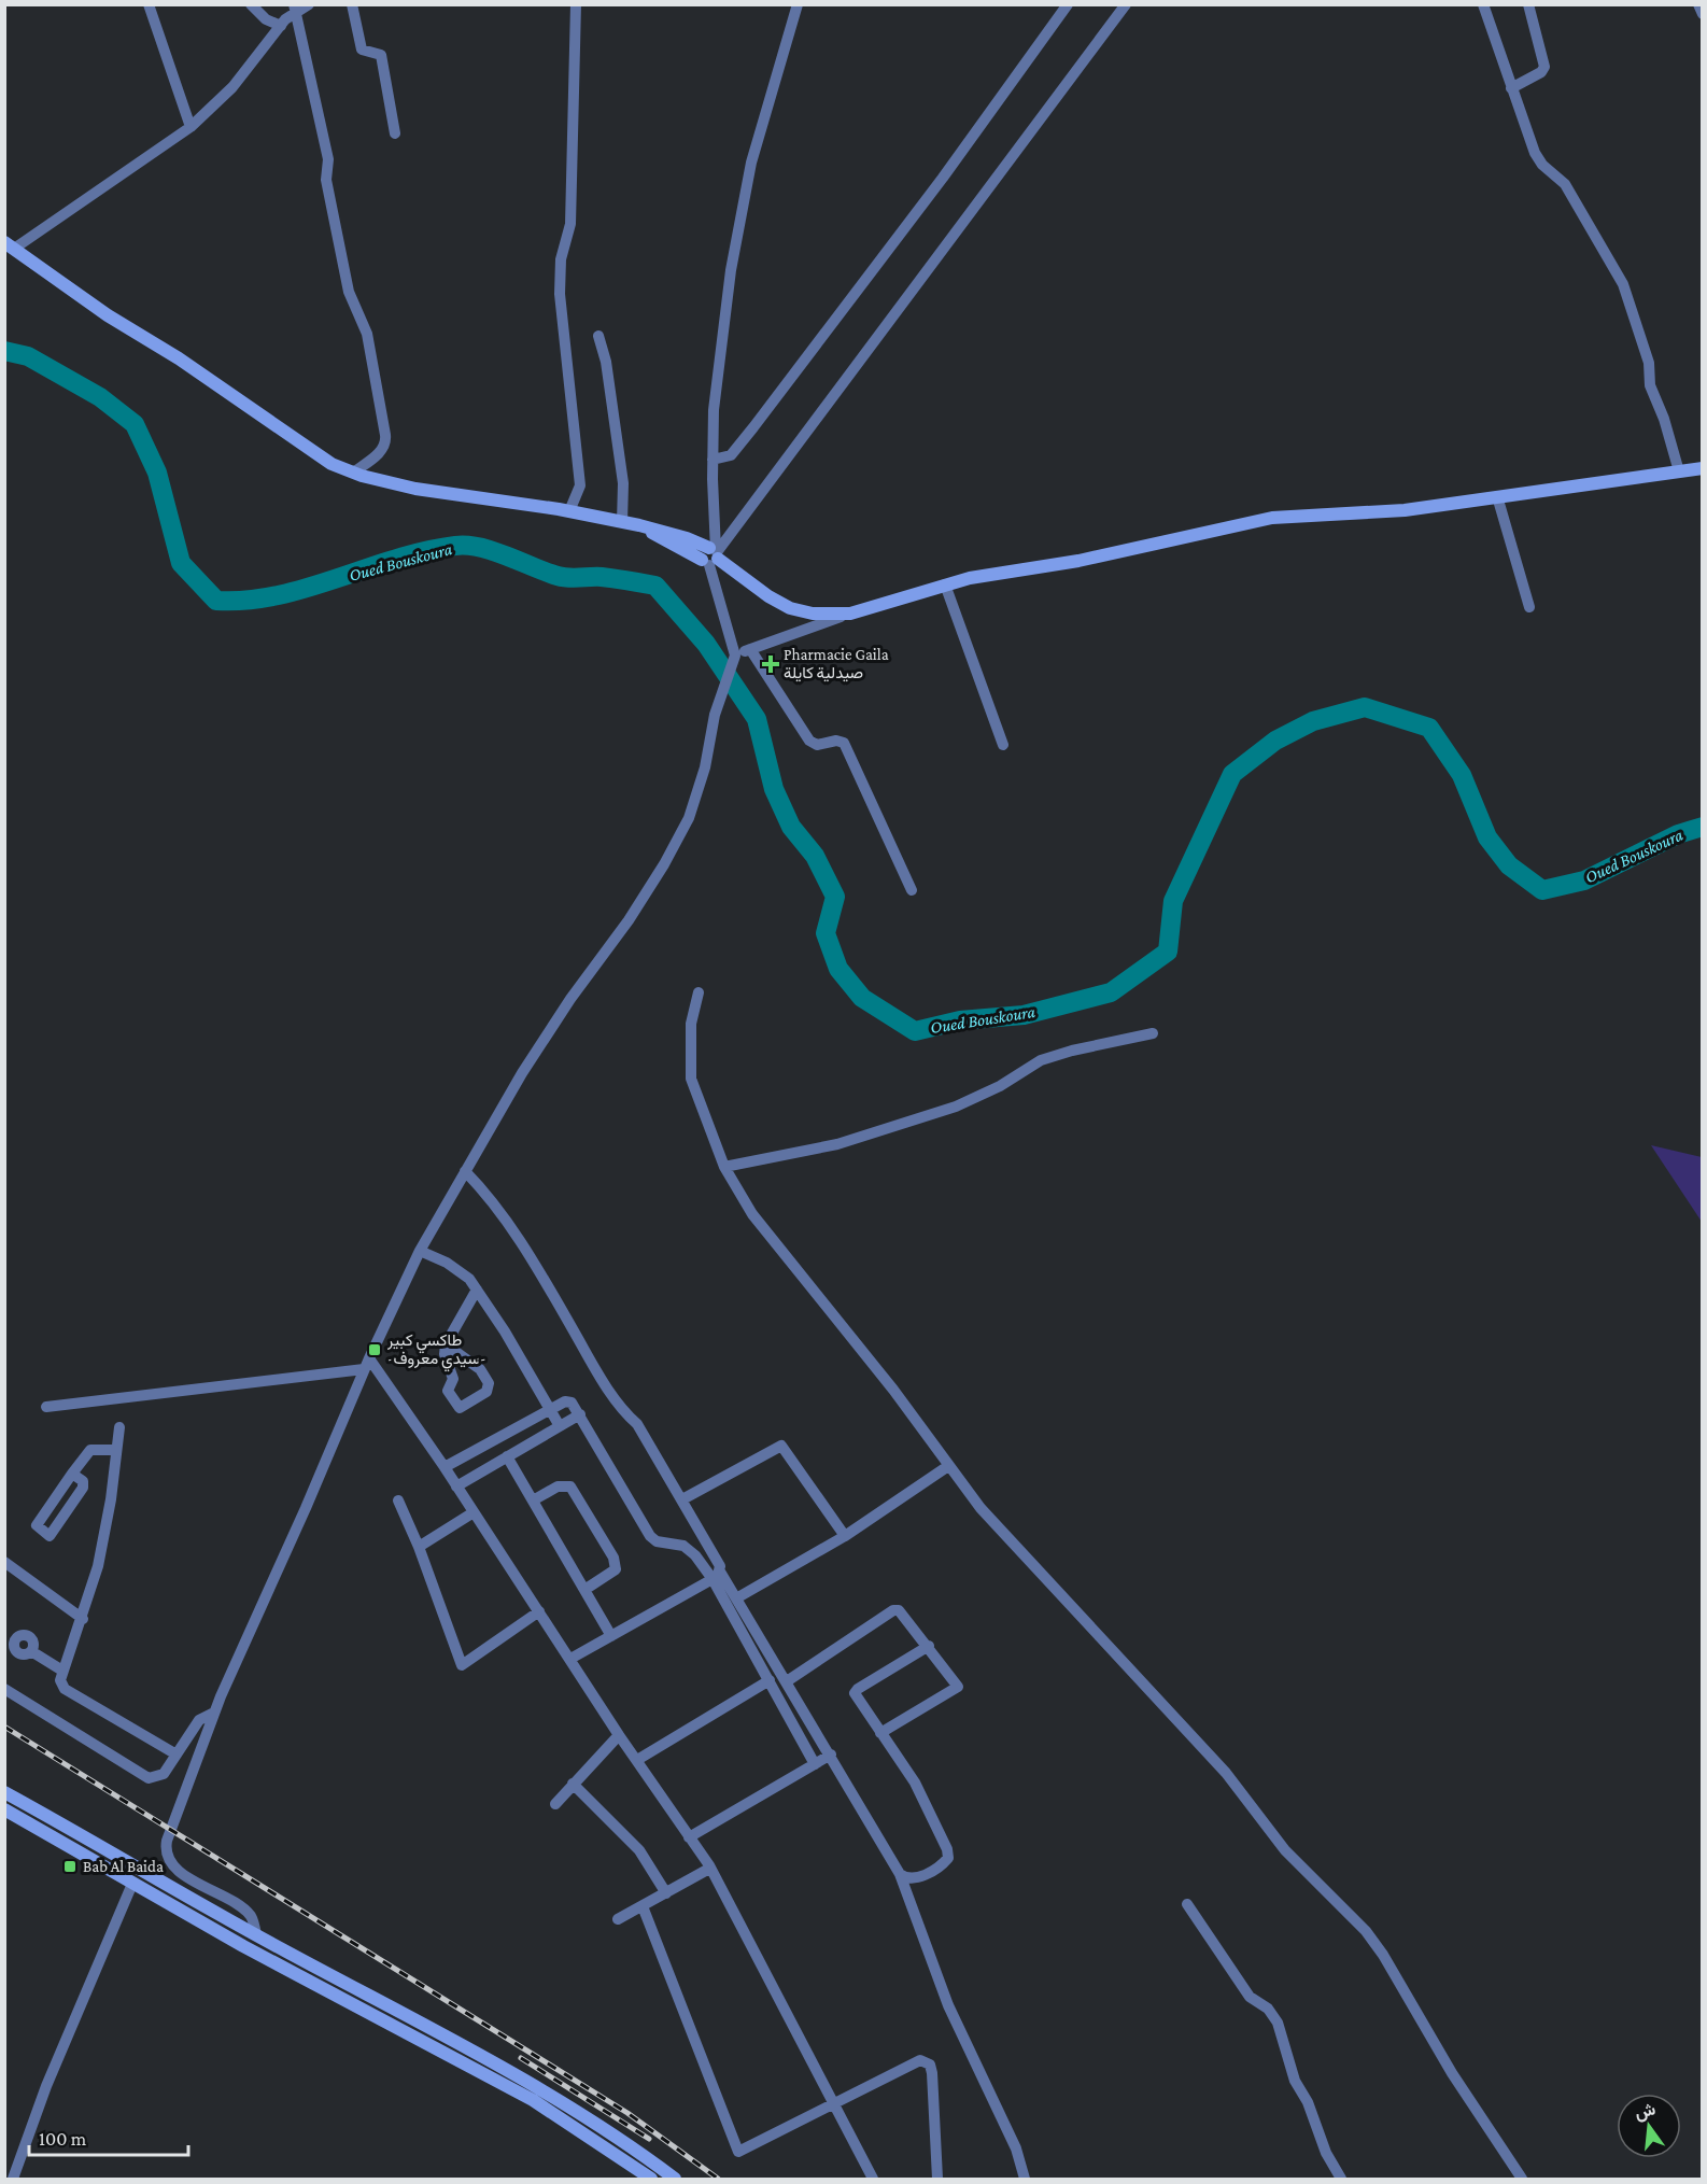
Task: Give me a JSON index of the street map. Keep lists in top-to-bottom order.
{
  "water": ["Oued Bouskoura"],
  "places": {
    "health": ["Pharmacie Gaila صيدلية كايلة"],
    "transit": ["طاكسي كبير -سيدي معروف-", "Bab Al Baida"]
  },
  "scale_bar": "100 m",
  "north": "top"
}
